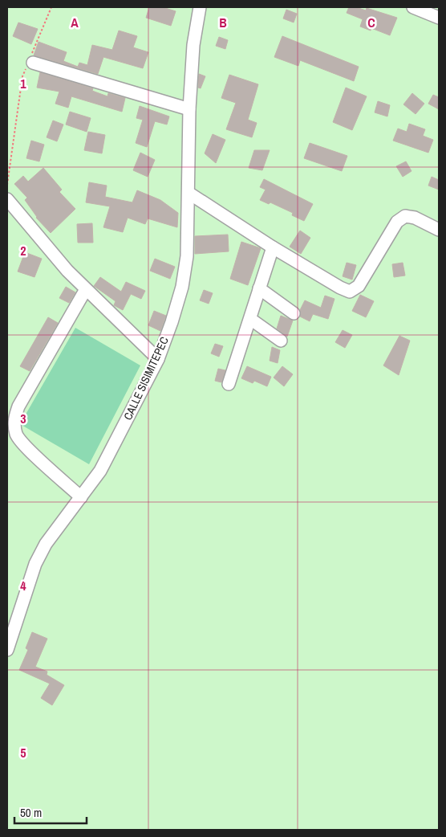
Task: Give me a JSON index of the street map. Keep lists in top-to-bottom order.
{
  "streets": {
    "street": ["CALLE SISIMITEPEC"]
  },
  "scale_bar": "50 m",
  "grid": {
    "columns": ["A", "B", "C"],
    "rows": [
      "1",
      "2",
      "3",
      "4",
      "5"
    ]
  }
}
